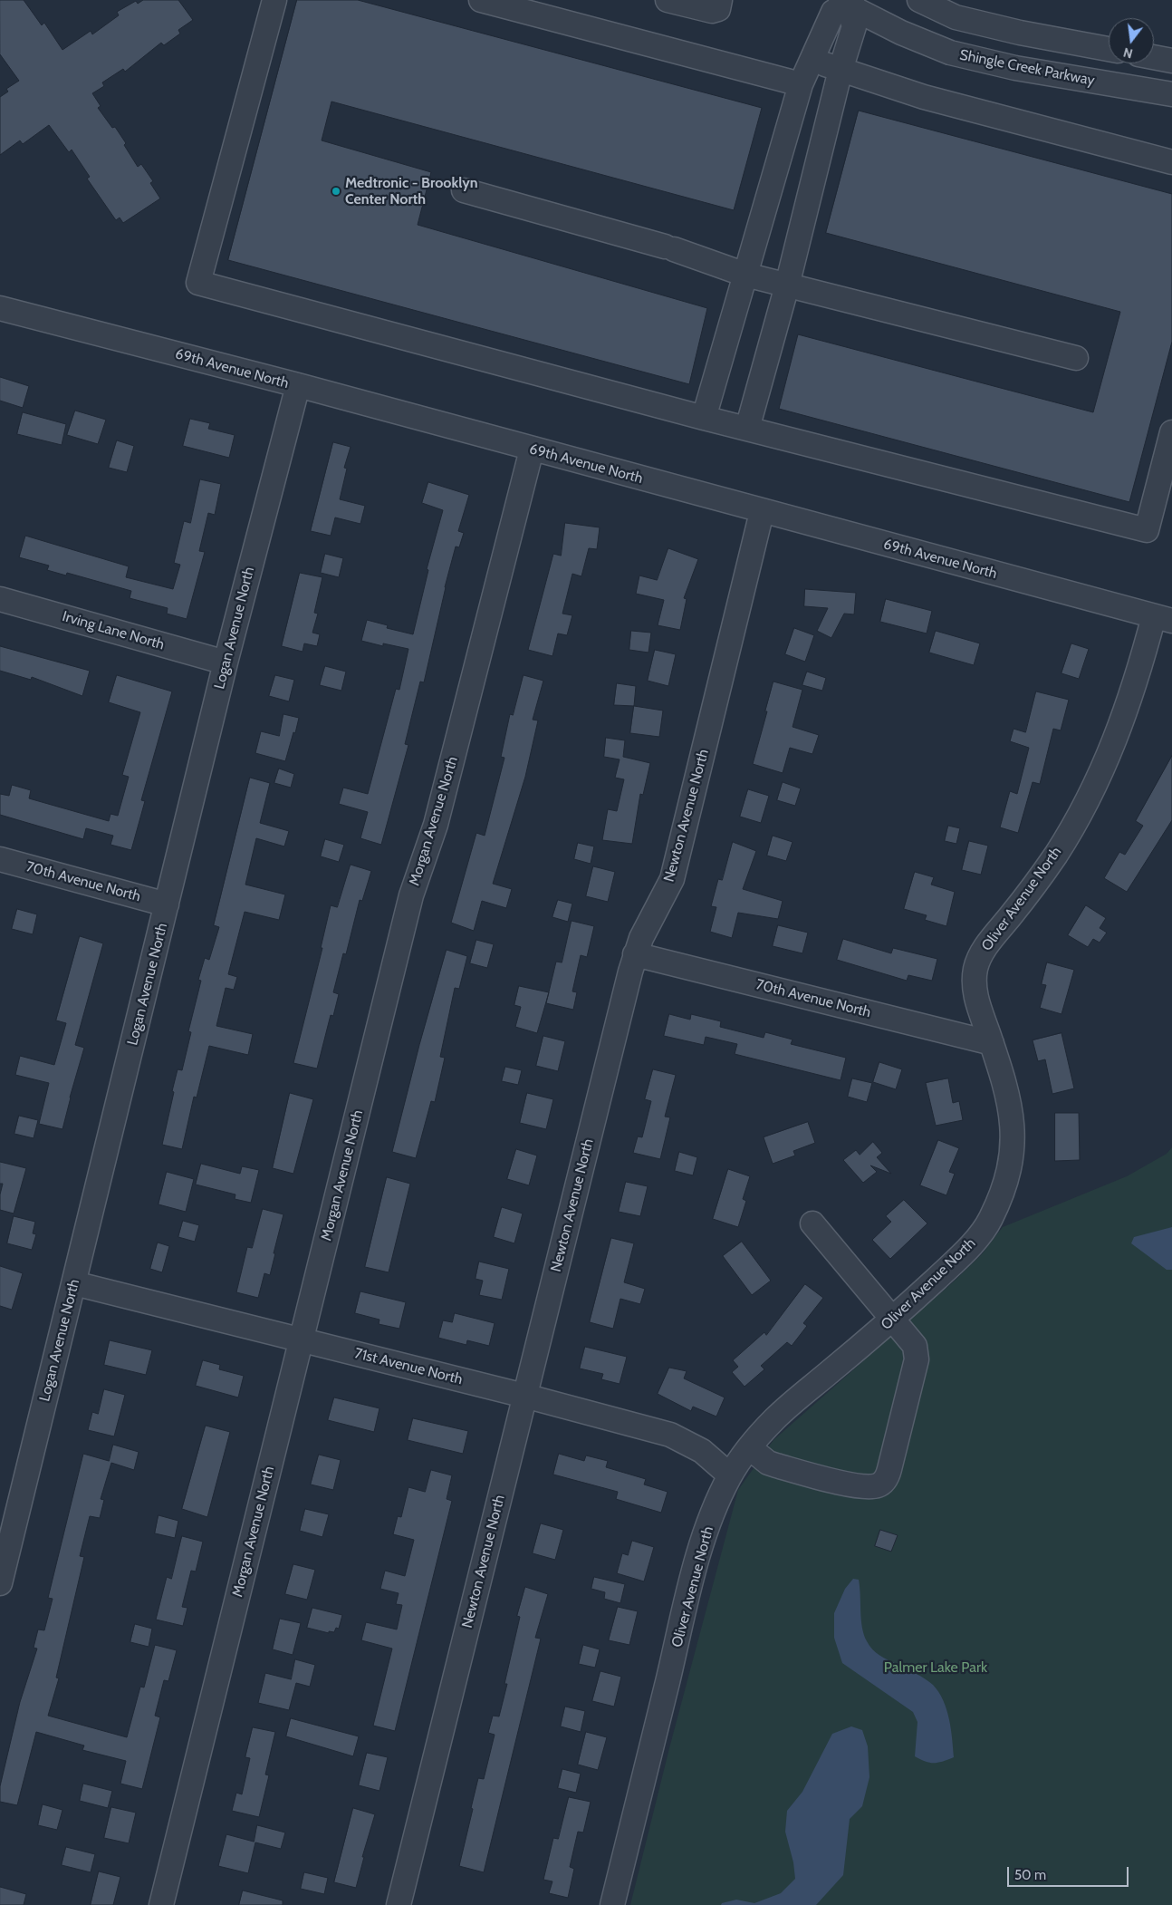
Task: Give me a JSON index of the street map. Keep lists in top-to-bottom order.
{
  "streets": {
    "street": [
      "Shingle Creek Parkway",
      "69th Avenue North",
      "Logan Avenue North",
      "Irving Lane North",
      "Newton Avenue North",
      "Morgan Avenue North",
      "70th Avenue North",
      "Oliver Avenue North",
      "71st Avenue North"
    ]
  },
  "crossings": [
    ["69th Avenue North", "Logan Avenue North"],
    ["69th Avenue North", "Newton Avenue North"],
    ["69th Avenue North", "Morgan Avenue North"],
    ["69th Avenue North", "Oliver Avenue North"],
    ["Logan Avenue North", "Irving Lane North"],
    ["Logan Avenue North", "70th Avenue North"],
    ["Logan Avenue North", "71st Avenue North"],
    ["Newton Avenue North", "70th Avenue North"],
    ["Newton Avenue North", "71st Avenue North"],
    ["Morgan Avenue North", "71st Avenue North"],
    ["70th Avenue North", "Oliver Avenue North"],
    ["Oliver Avenue North", "71st Avenue North"]
  ],
  "parks": ["Palmer Lake Park"],
  "places": ["Medtronic - Brooklyn Center North"],
  "scale_bar": "50 m",
  "north": "bottom"
}
